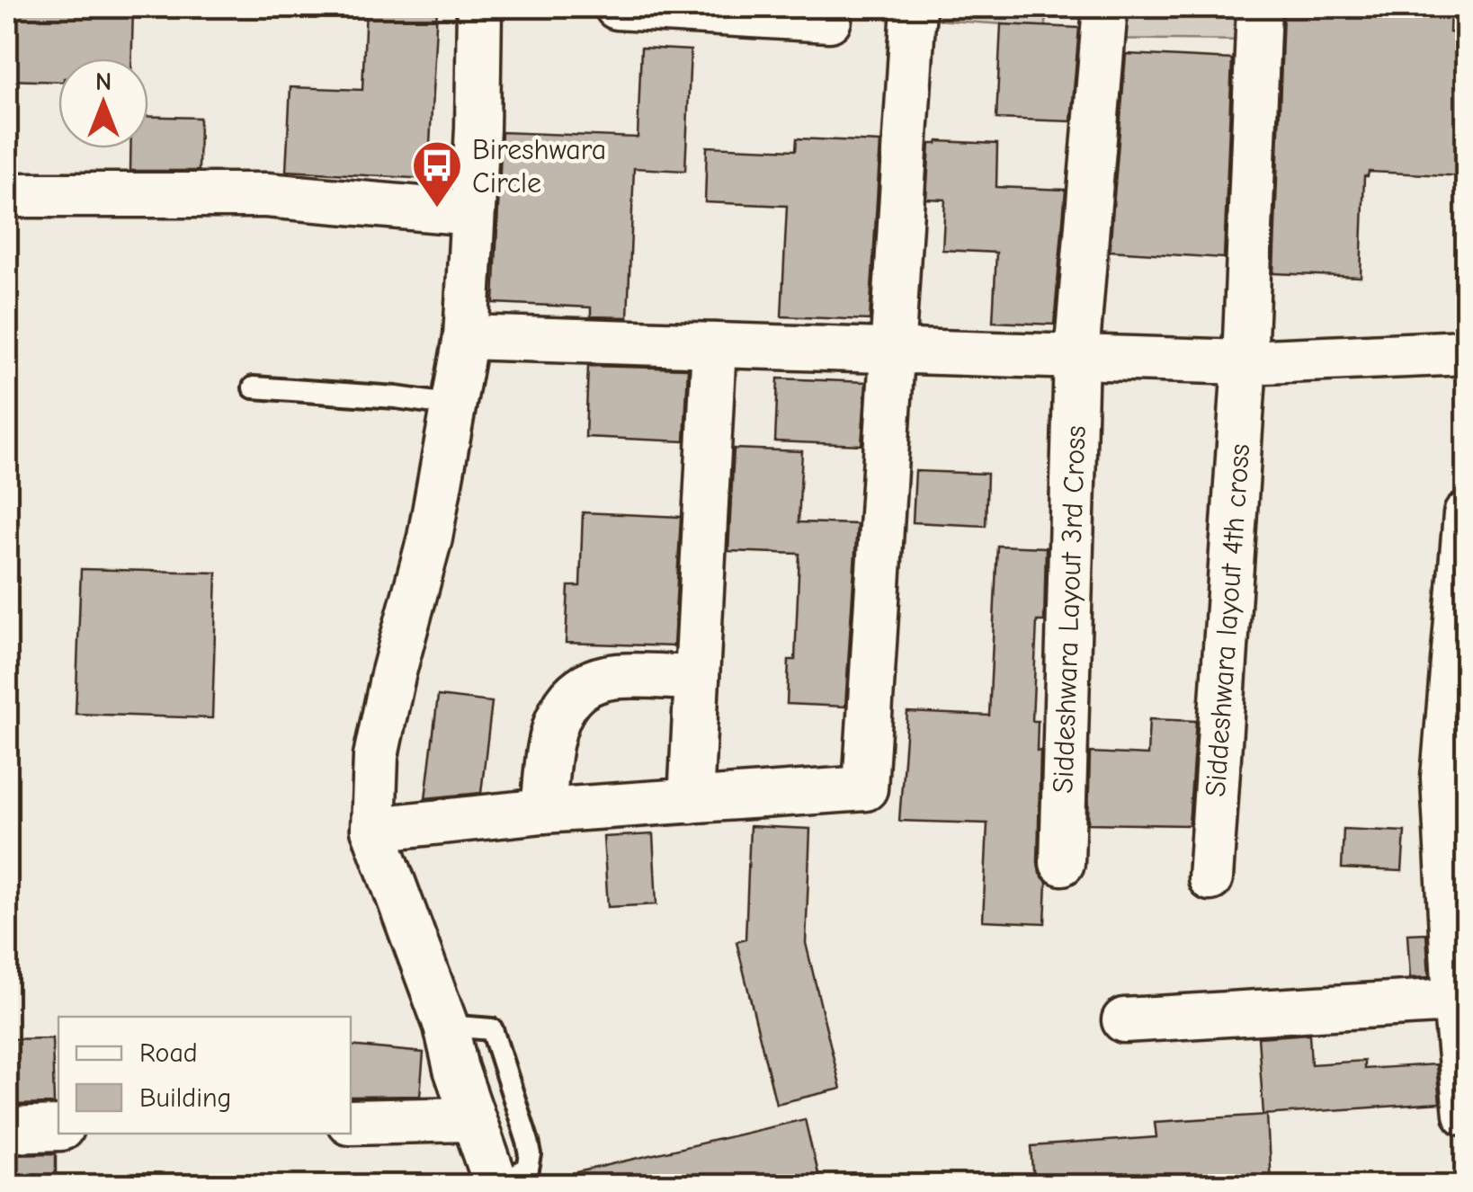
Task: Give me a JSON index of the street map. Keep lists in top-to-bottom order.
{
  "streets": {
    "street": ["Siddeshwara Layout 3rd Cross", "Siddeshwara layout 4th cross"]
  },
  "places": {
    "bus stop": ["Bireshwara Circle"]
  },
  "legend": ["Road", "Building"],
  "north": "top"
}
